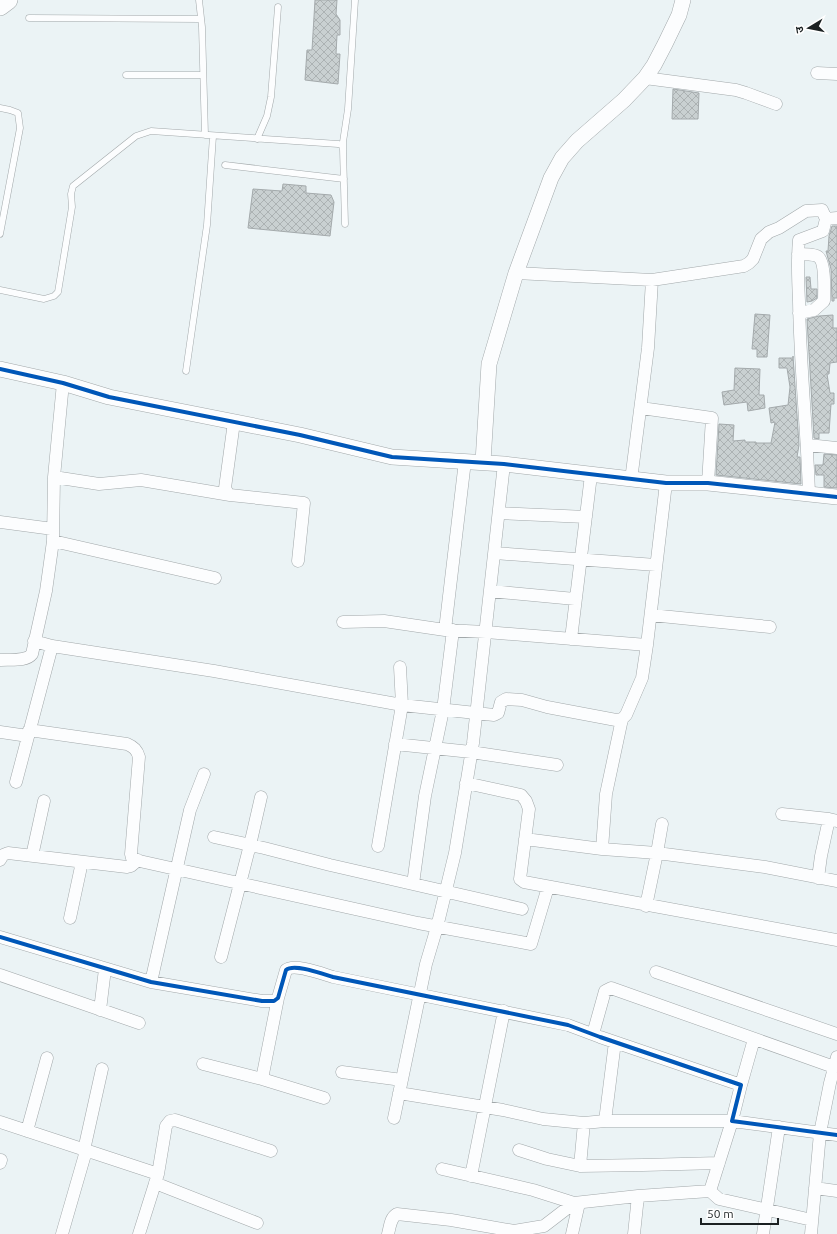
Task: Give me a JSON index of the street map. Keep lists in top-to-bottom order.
{
  "scale_bar": "50 m",
  "north": "left"
}
